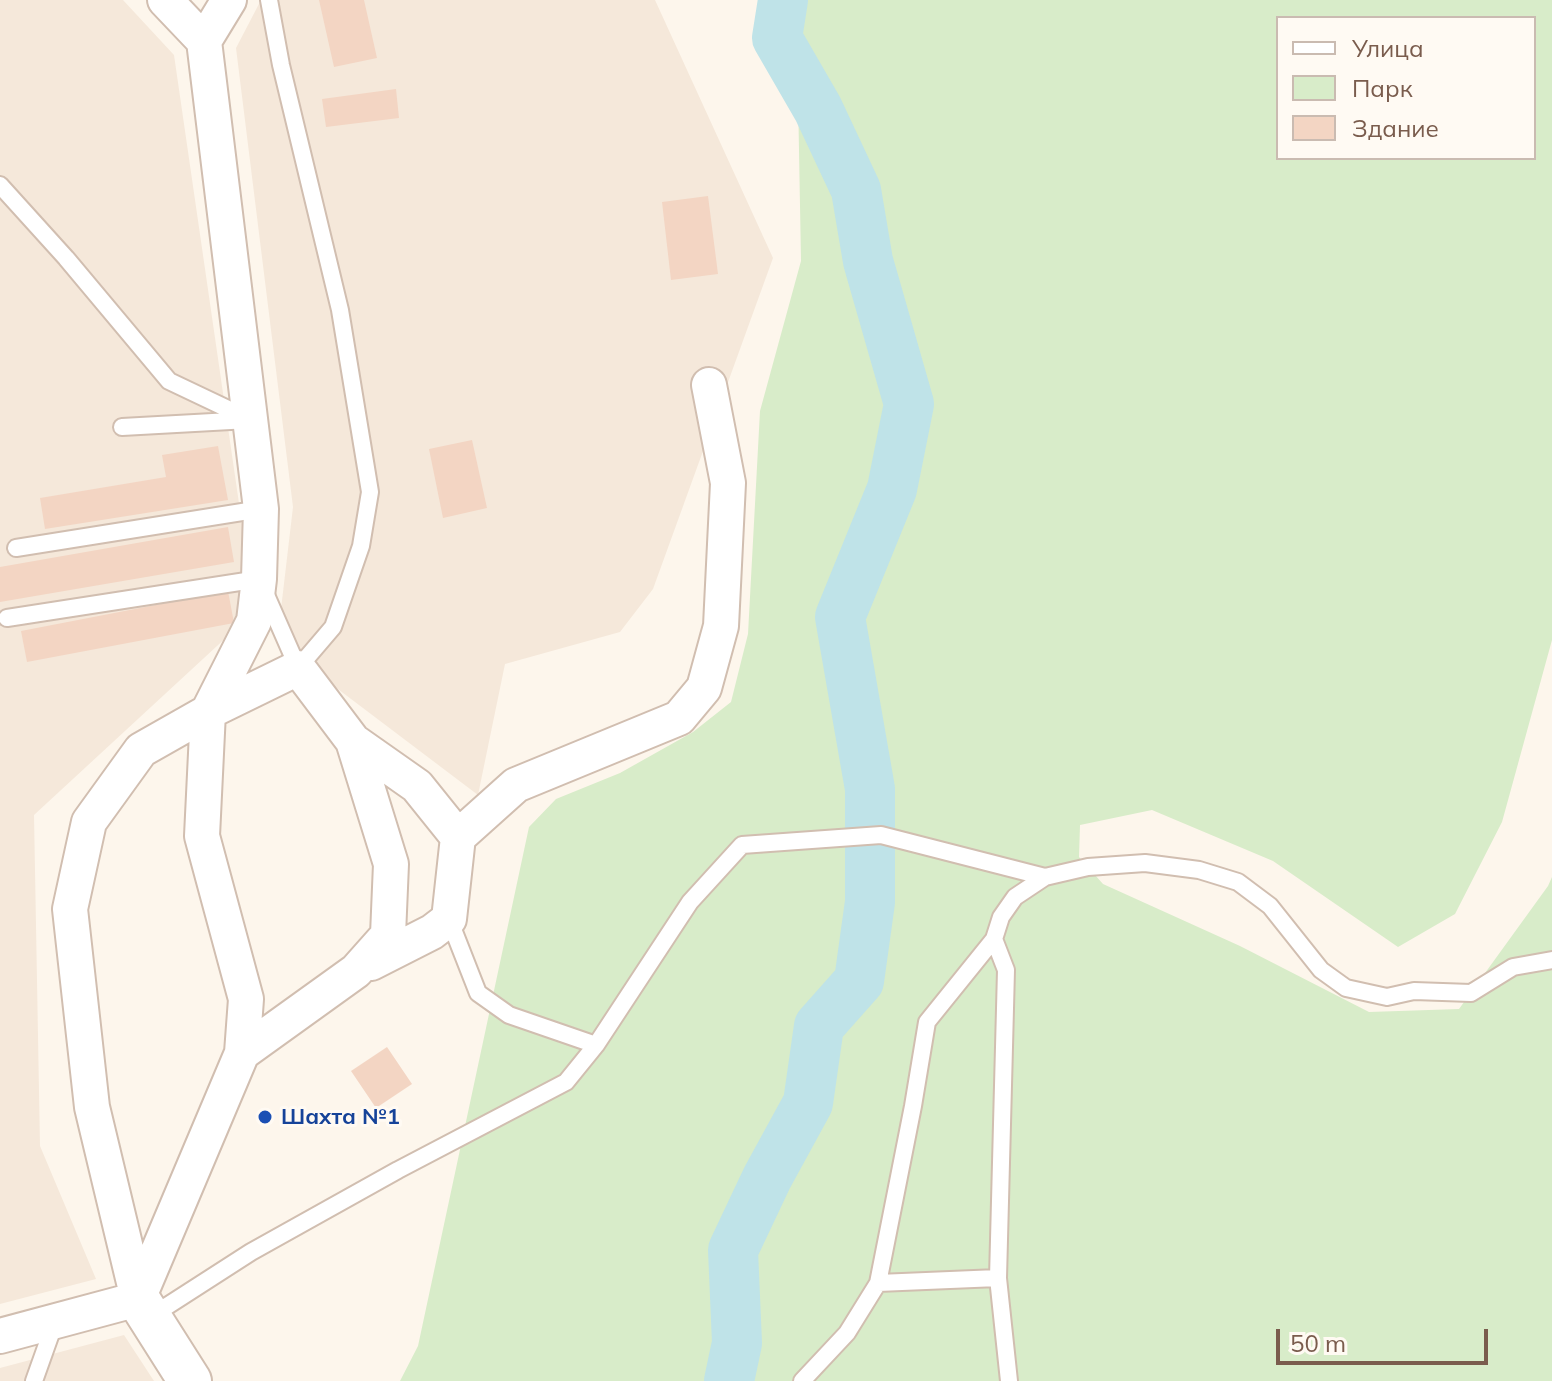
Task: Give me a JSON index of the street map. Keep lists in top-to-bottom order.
{
  "places": ["Шахта №1"],
  "legend": ["Улица", "Парк", "Здание"],
  "scale_bar": "50 m"
}
